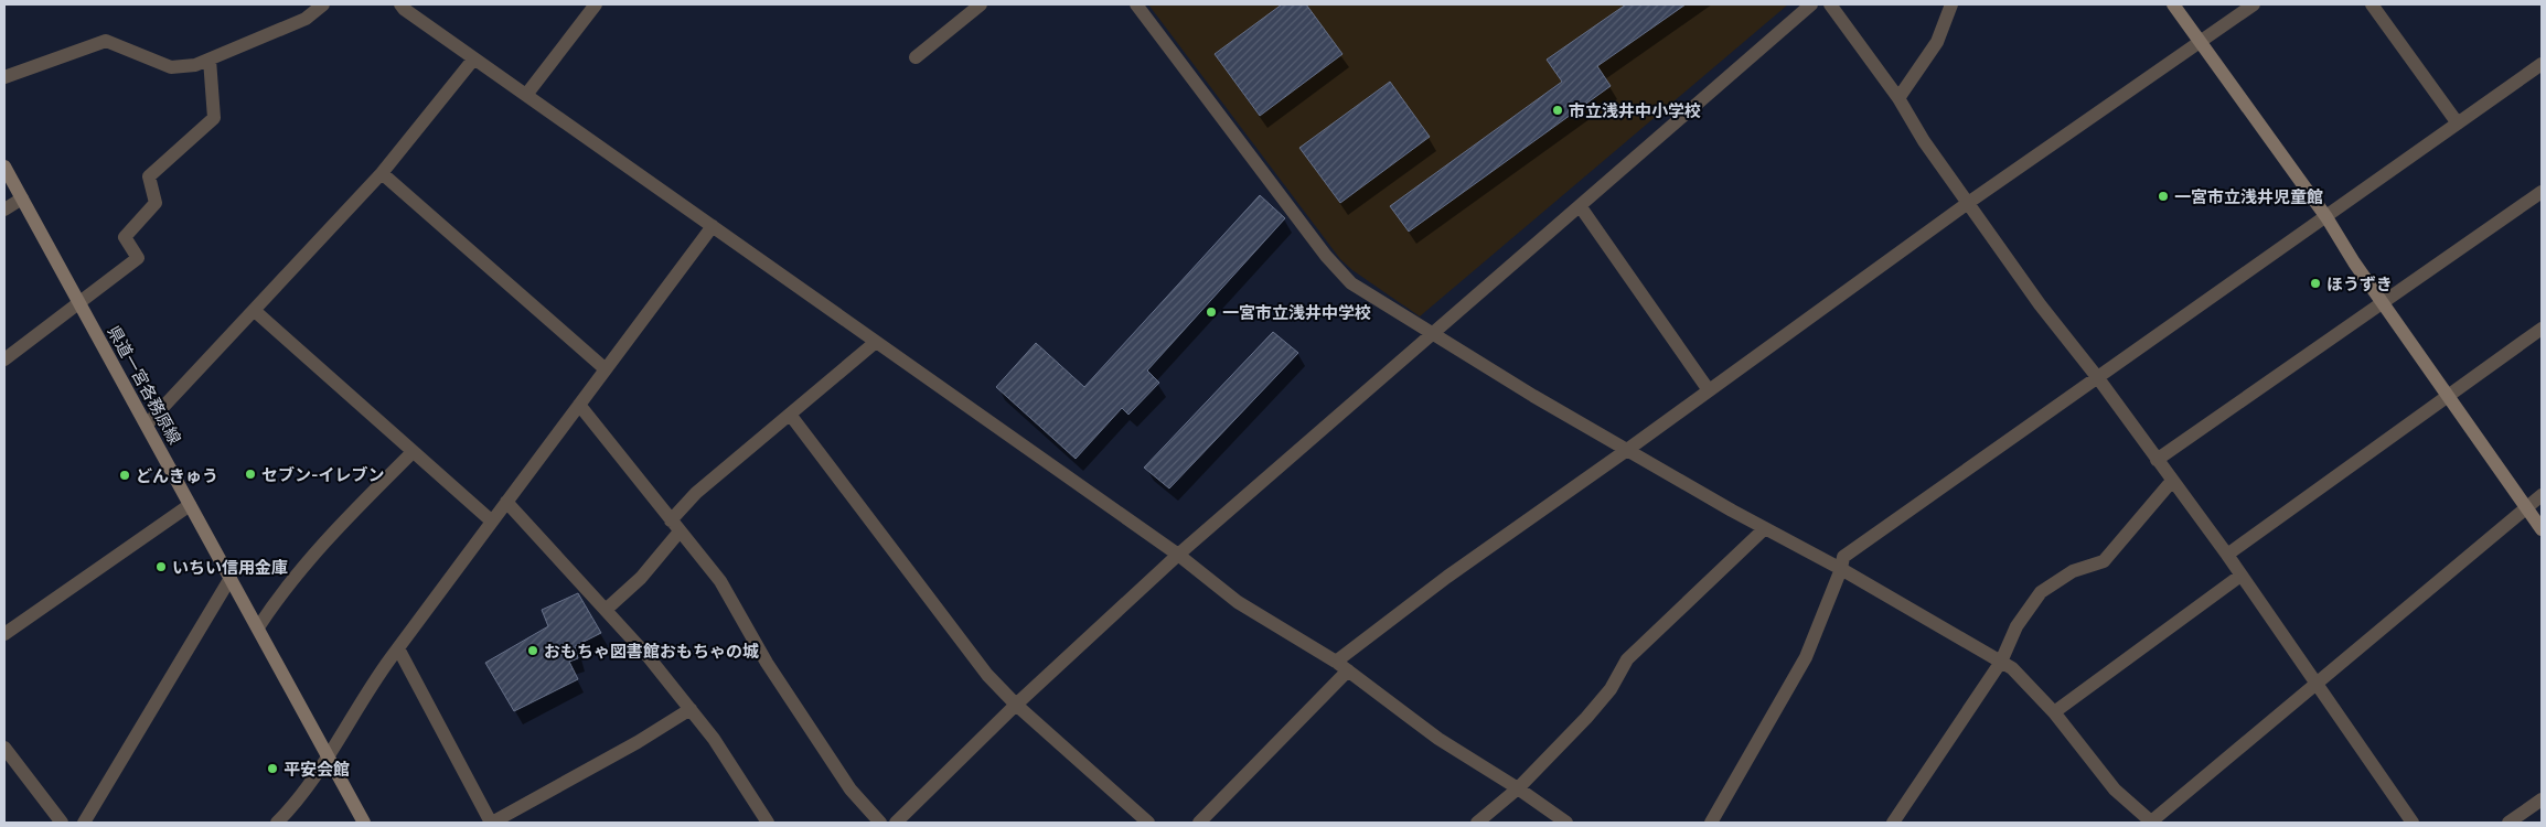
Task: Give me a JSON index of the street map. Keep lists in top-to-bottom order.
{
  "streets": {
    "main road": ["県道一宮各務原線"]
  },
  "places": [
    "市立浅井中小学校",
    "一宮市立浅井児童館",
    "ほうずき",
    "一宮市立浅井中学校",
    "セブン-イレブン",
    "どんきゅう",
    "いちい信用金庫",
    "おもちゃ図書館おもちゃの城",
    "平安会館"
  ]
}
